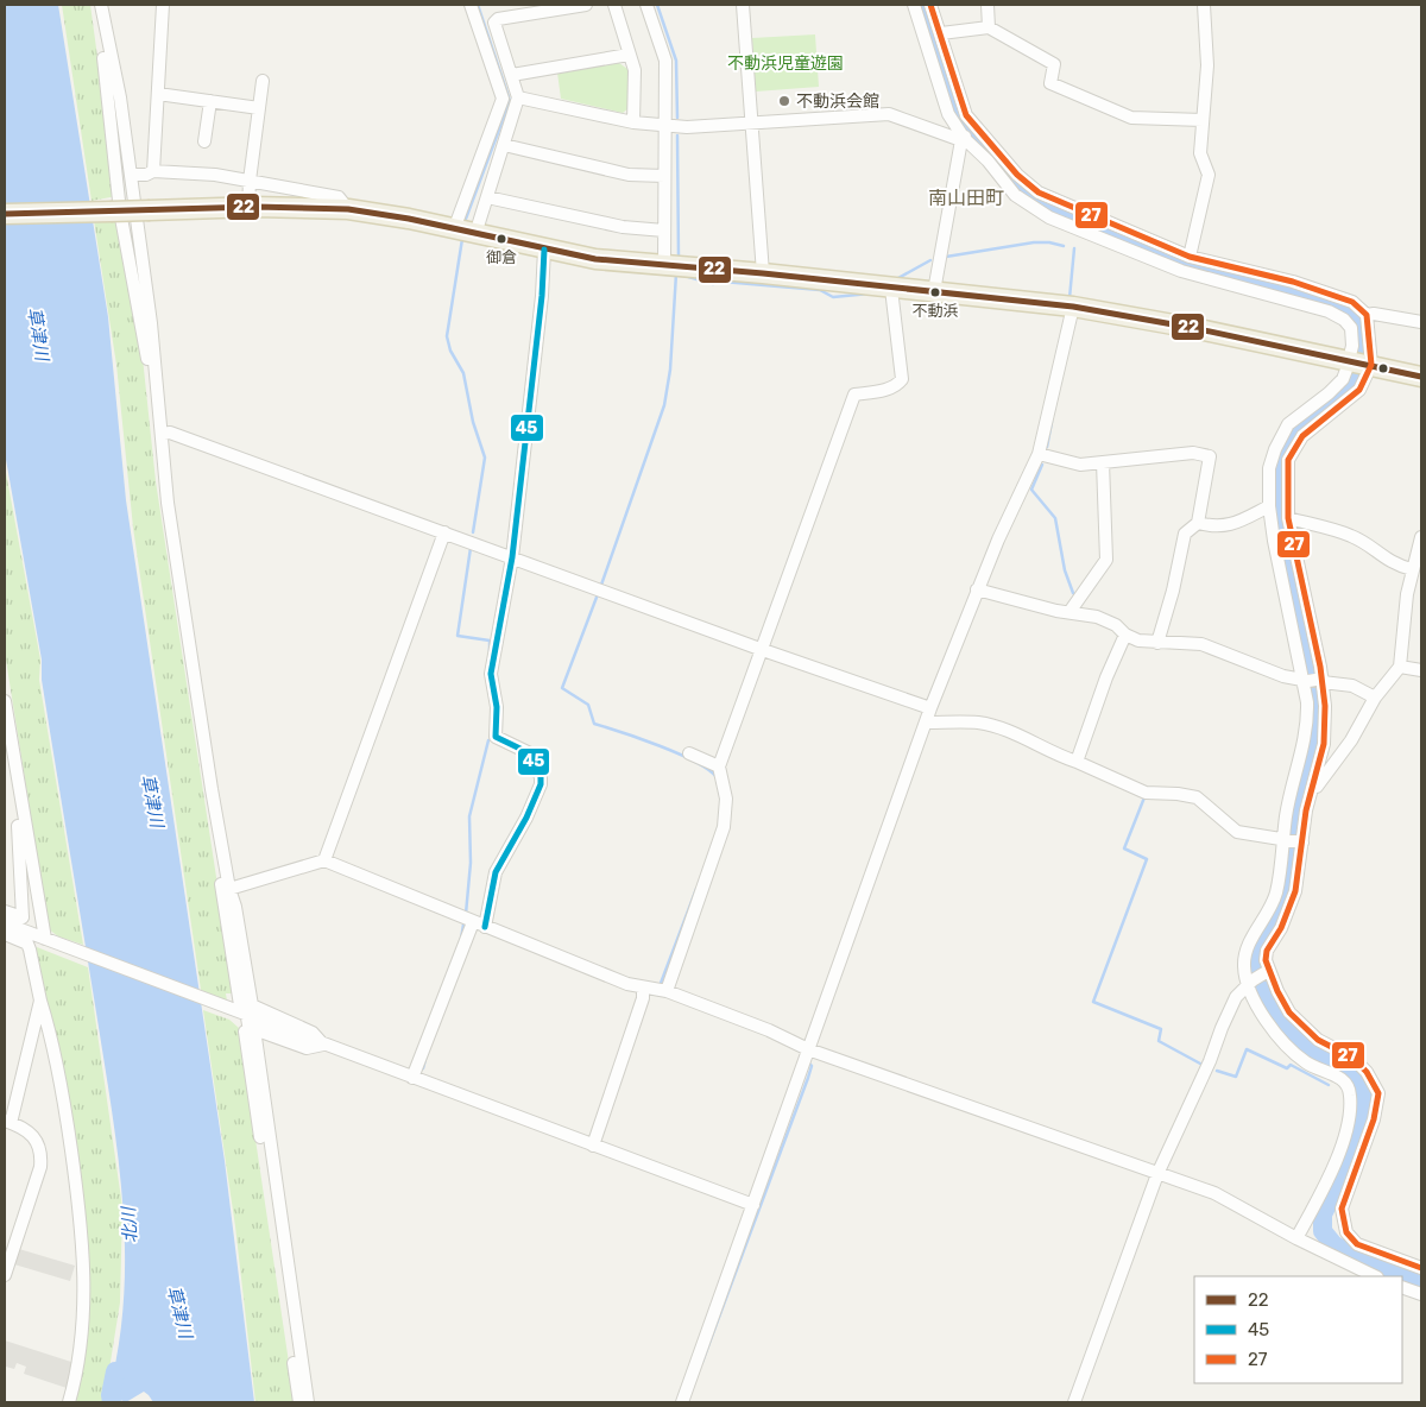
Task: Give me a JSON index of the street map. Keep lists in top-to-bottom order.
{
  "districts": ["南山田町"],
  "water": ["草津川", "北川"],
  "parks": ["不動浜児童遊園"],
  "places": ["不動浜会館", "御倉", "不動浜"],
  "lines": ["transit line 27", "transit line 22", "transit line 45"],
  "legend": ["22", "45", "27"]
}
